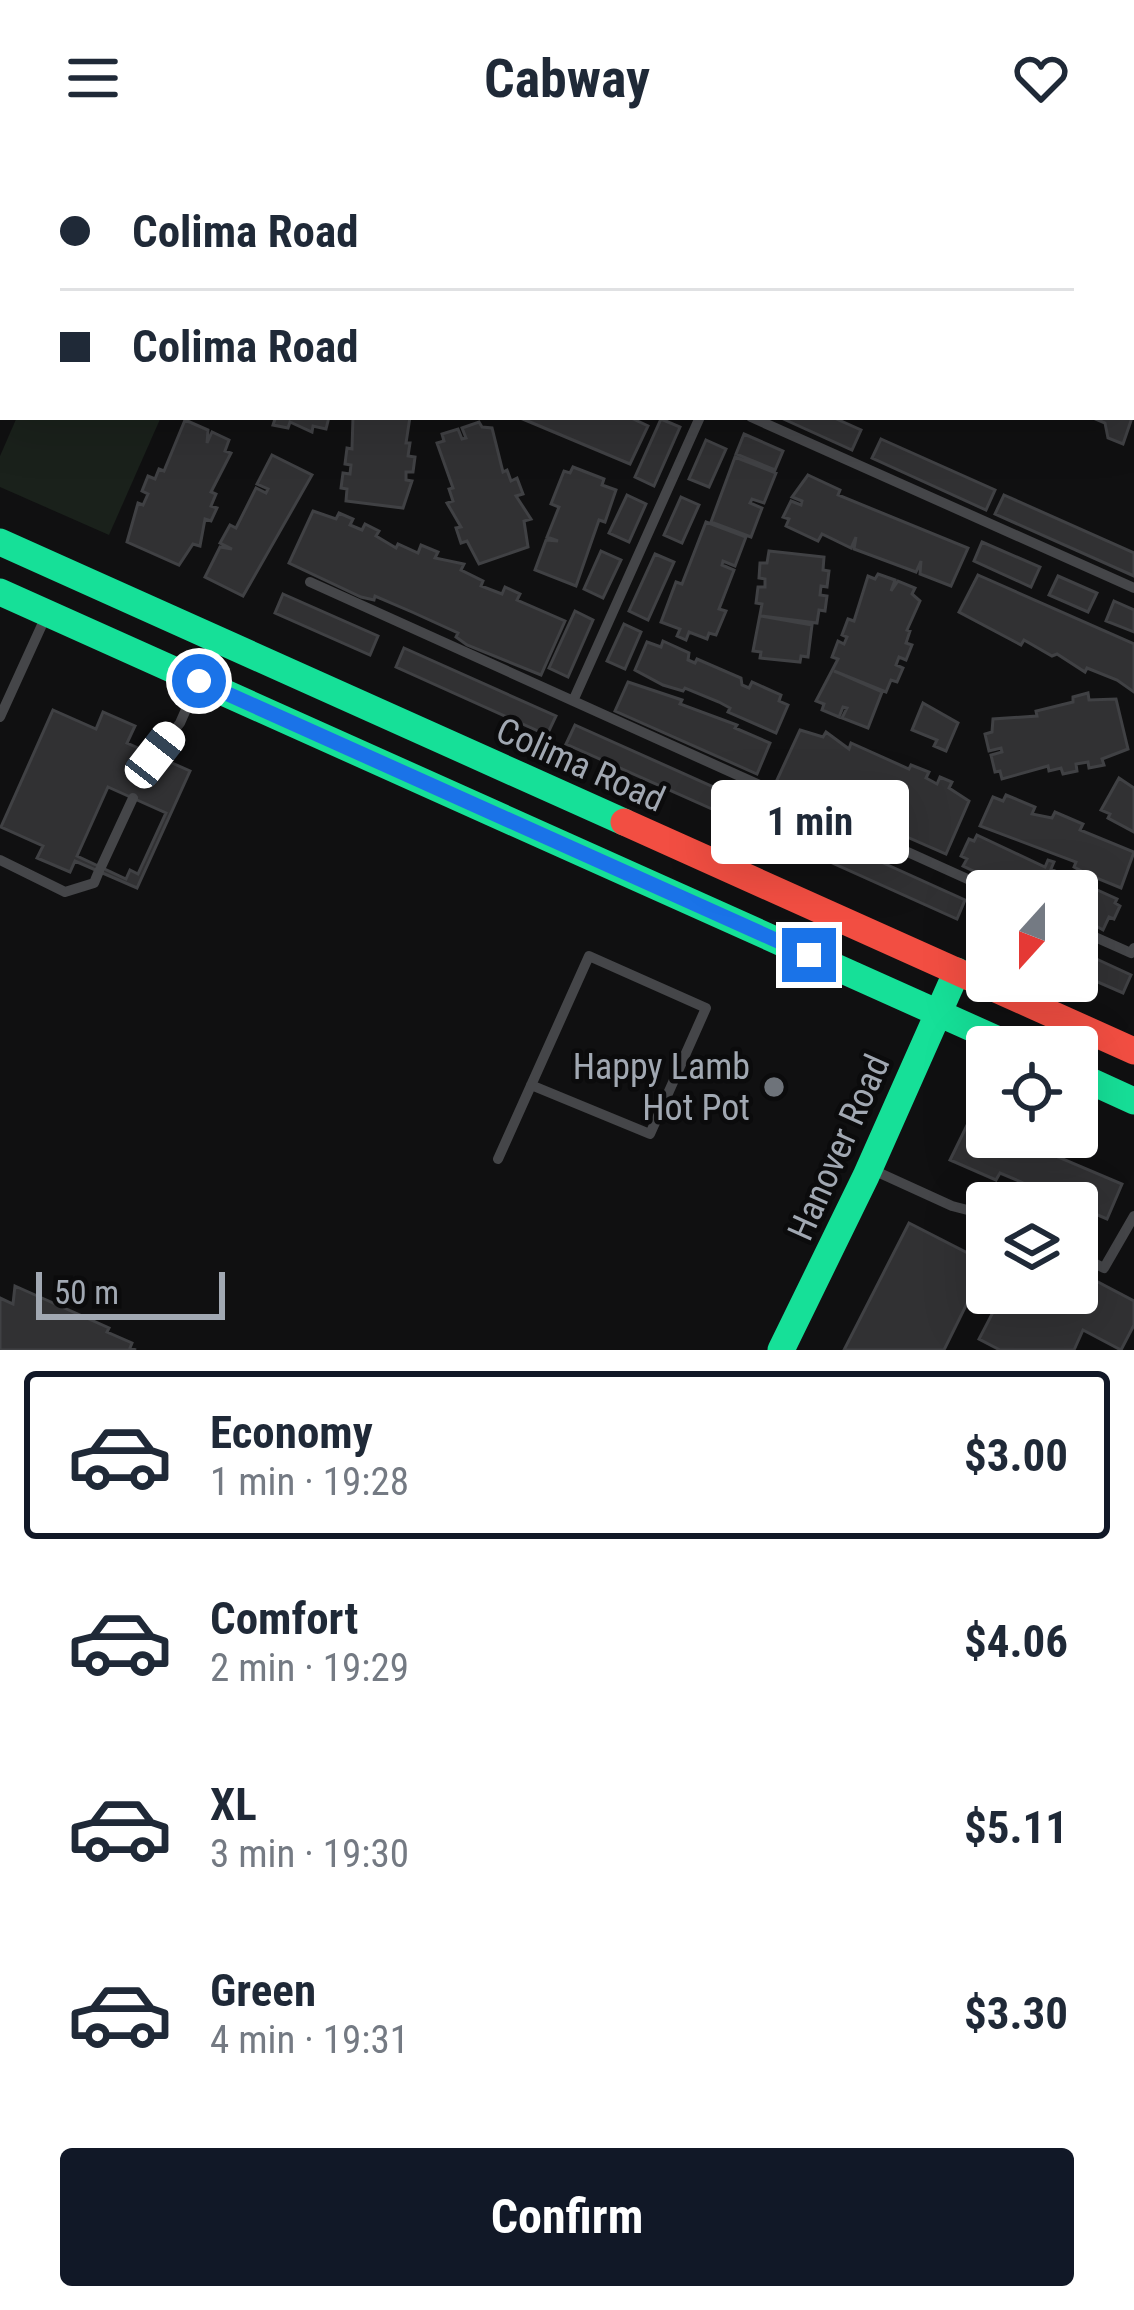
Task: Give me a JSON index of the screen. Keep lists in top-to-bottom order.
{
  "streets": {
    "main road": ["Colima Road", "Hanover Road"]
  },
  "crossings": [
    ["Colima Road", "Hanover Road"]
  ],
  "places": ["Happy Lamb Hot Pot"],
  "scale_bar": "50 m",
  "north": "bottom",
  "page": {
    "header": "Cabway",
    "banner": ["Colima Road", "Colima Road"],
    "bubble": "1 min",
    "scale": "50 m",
    "list": [
      {
        "name": "Economy",
        "note": "1 min · 19:28",
        "value": "$3.00"
      },
      {
        "name": "Comfort",
        "note": "2 min · 19:29",
        "value": "$4.06"
      },
      {
        "name": "XL",
        "note": "3 min · 19:30",
        "value": "$5.11"
      },
      {
        "name": "Green",
        "note": "4 min · 19:31",
        "value": "$3.30"
      }
    ],
    "buttons": "Confirm"
  }
}
